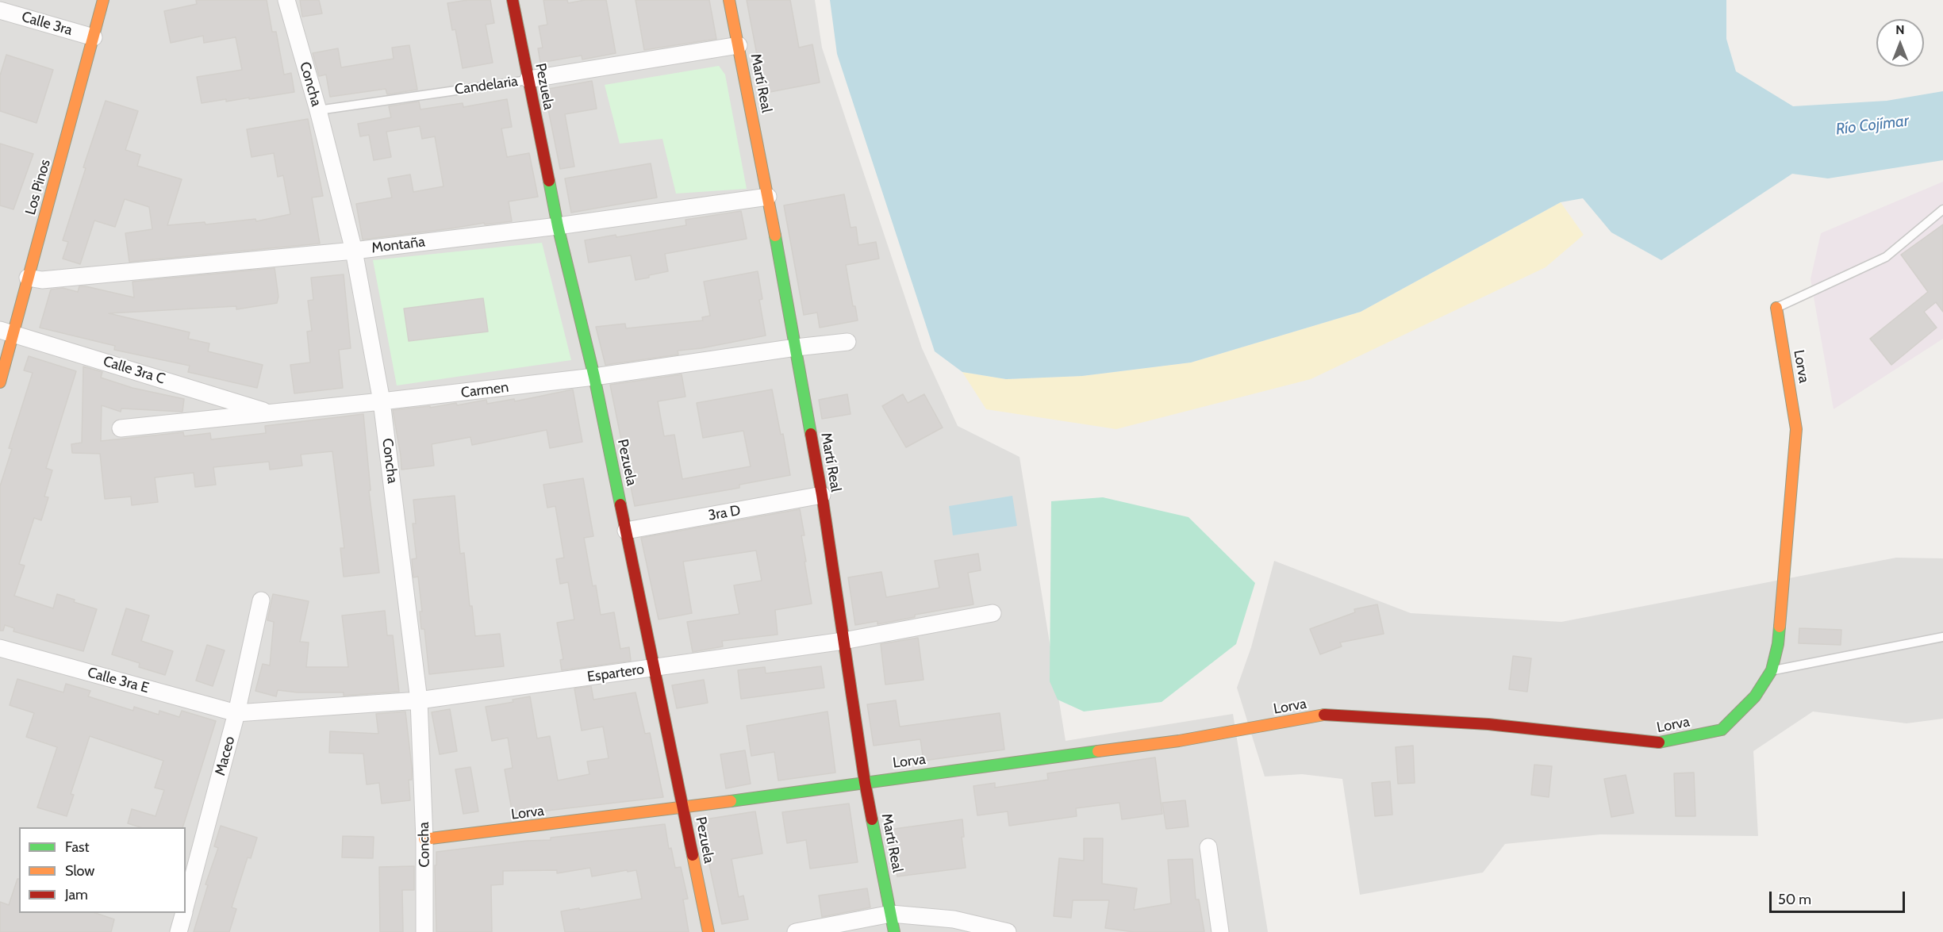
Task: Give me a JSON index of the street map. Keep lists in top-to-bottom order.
{
  "streets": {
    "street": [
      "Calle 3ra",
      "Martí Real",
      "Concha",
      "Candelaria",
      "Pezuela",
      "Los Pinos",
      "Montaña",
      "Lorva",
      "Calle 3ra C",
      "Carmen",
      "3ra D",
      "Espartero",
      "Calle 3ra E",
      "Maceo"
    ]
  },
  "crossings": [
    ["Calle 3ra", "Los Pinos"],
    ["Martí Real", "Candelaria"],
    ["Martí Real", "Montaña"],
    ["Martí Real", "Lorva"],
    ["Martí Real", "Carmen"],
    ["Martí Real", "3ra D"],
    ["Martí Real", "Espartero"],
    ["Concha", "Candelaria"],
    ["Concha", "Montaña"],
    ["Concha", "Lorva"],
    ["Concha", "Carmen"],
    ["Concha", "Espartero"],
    ["Candelaria", "Pezuela"],
    ["Pezuela", "Montaña"],
    ["Pezuela", "Lorva"],
    ["Pezuela", "Carmen"],
    ["Pezuela", "3ra D"],
    ["Pezuela", "Espartero"],
    ["Los Pinos", "Montaña"],
    ["Los Pinos", "Calle 3ra C"],
    ["Calle 3ra C", "Carmen"],
    ["Espartero", "Calle 3ra E"],
    ["Espartero", "Maceo"],
    ["Calle 3ra E", "Maceo"]
  ],
  "water": ["Río Cojímar"],
  "legend": ["Fast", "Slow", "Jam"],
  "scale_bar": "50 m",
  "north": "top"
}
